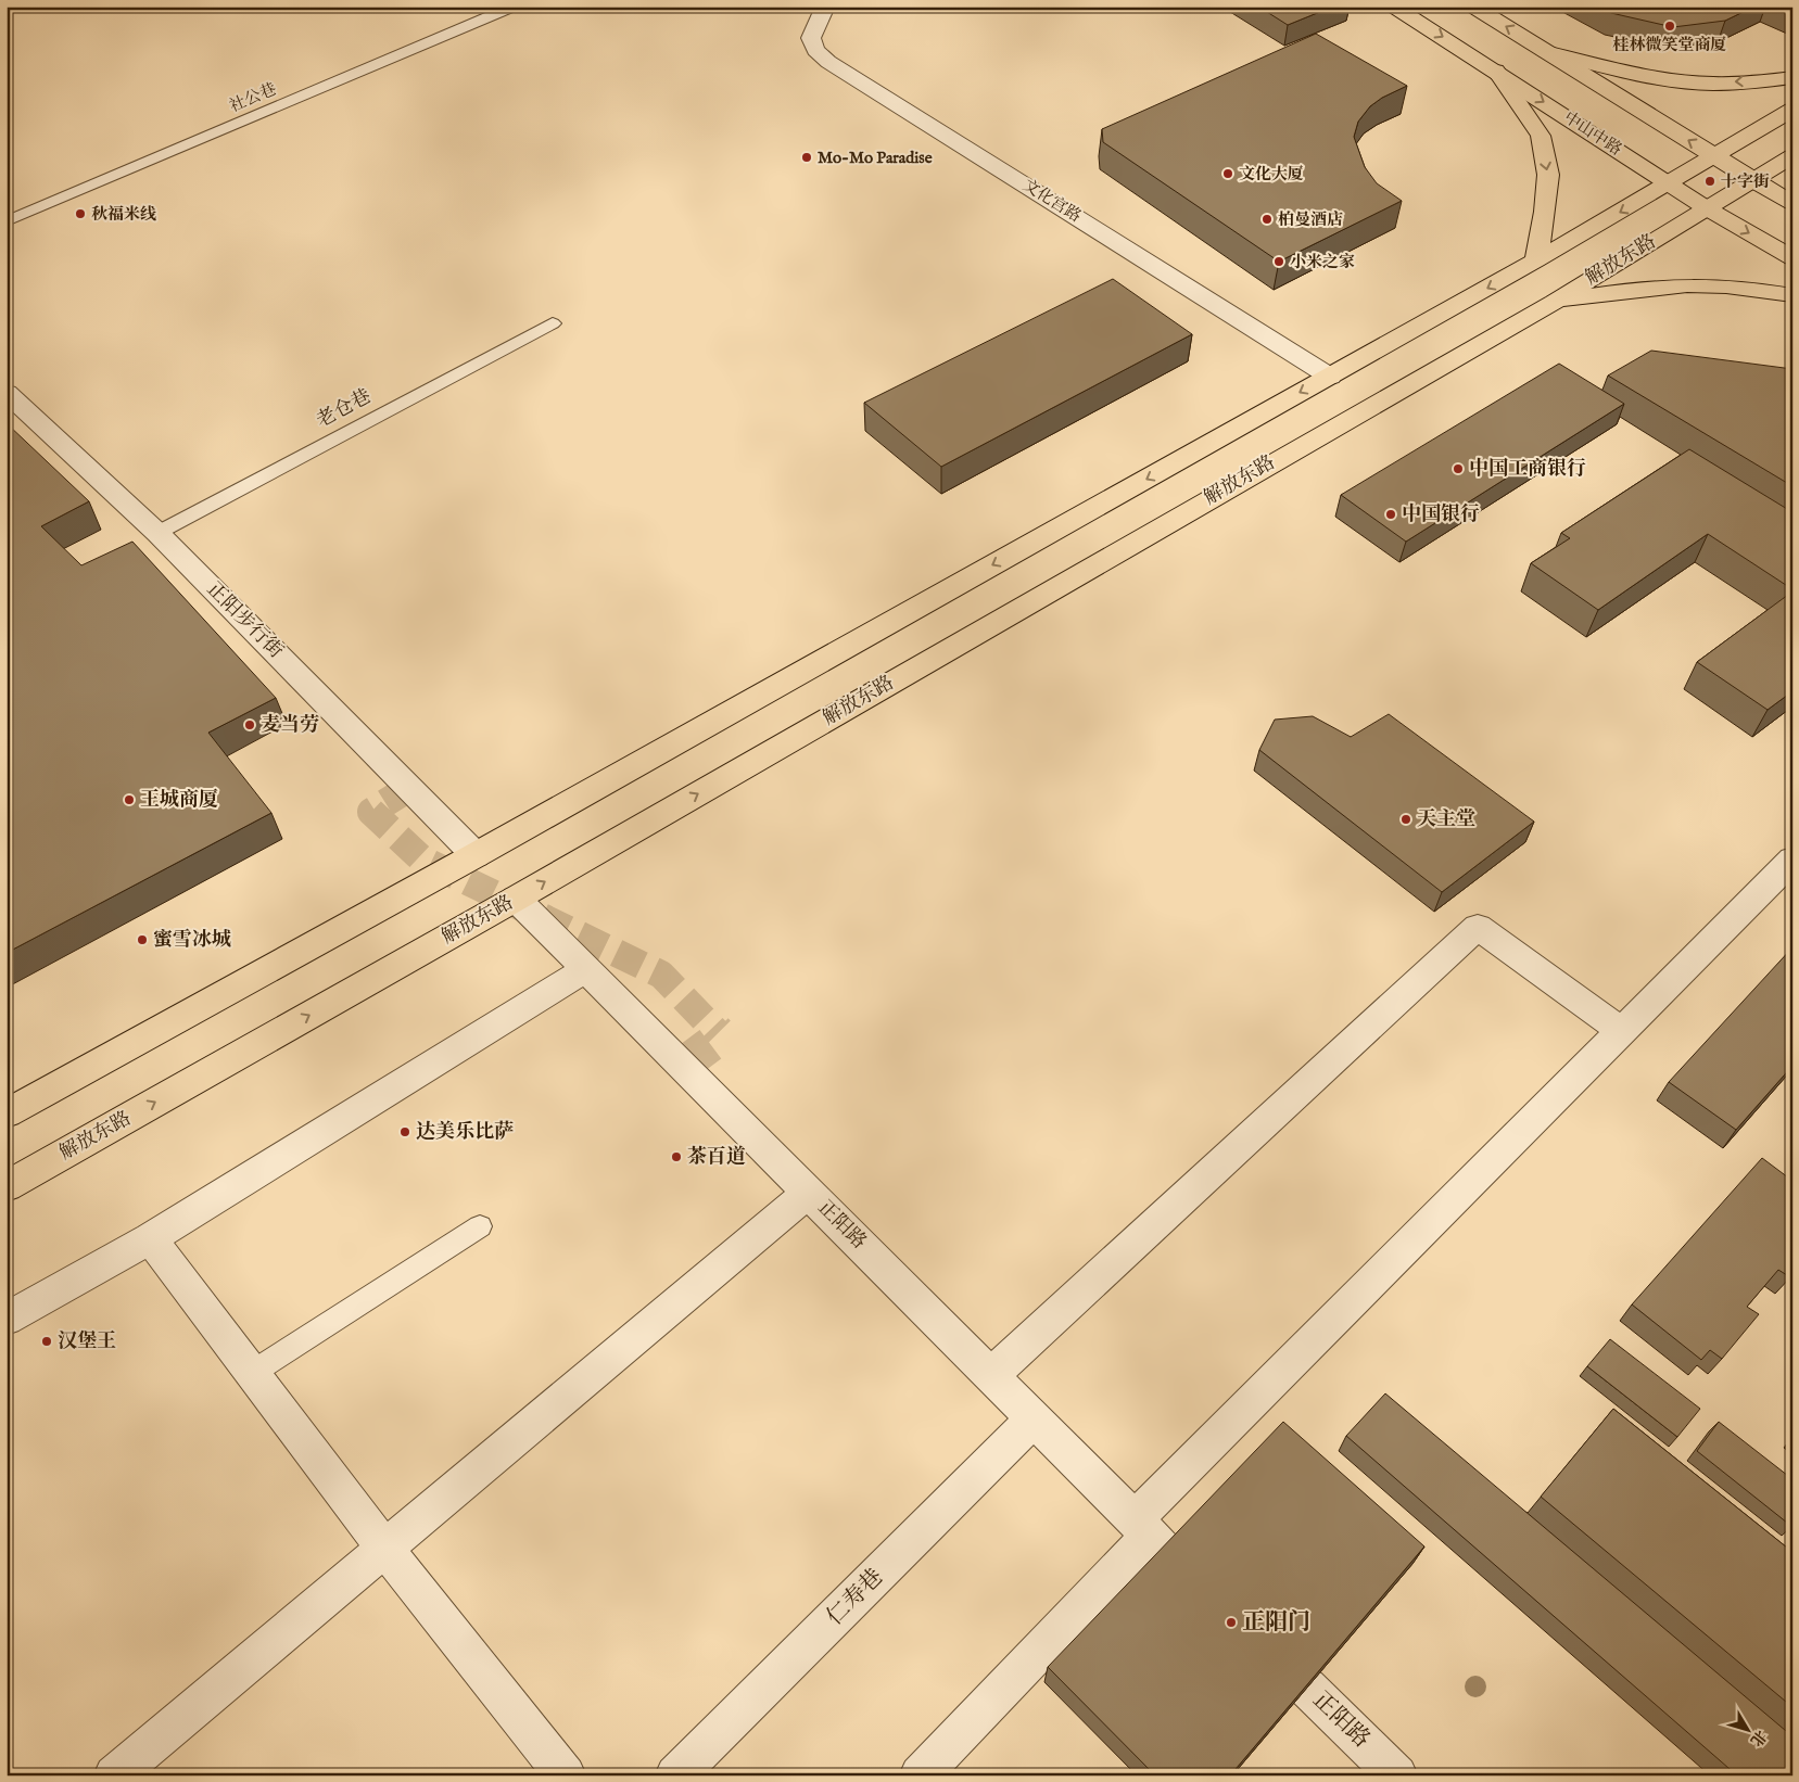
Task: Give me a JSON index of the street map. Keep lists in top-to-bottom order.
{
  "streets": {
    "main road": ["中山中路", "解放东路"],
    "street": [
      "文化宫路",
      "正阳步行街",
      "正阳路",
      "仁寿巷"
    ],
    "lane": ["社公巷", "老仓巷"]
  },
  "crossings": [
    ["中山中路", "解放东路"],
    ["解放东路", "正阳路"],
    ["老仓巷", "正阳步行街"],
    ["正阳路", "仁寿巷"]
  ],
  "places": [
    "桂林微笑堂商厦",
    "Mo-Mo Paradise",
    "文化大厦",
    "十字街",
    "秋福米线",
    "柏曼酒店",
    "小米之家",
    "中国工商银行",
    "中国银行",
    "麦当劳",
    "王城商厦",
    "天主堂",
    "蜜雪冰城",
    "达美乐比萨",
    "茶百道",
    "汉堡王",
    "正阳门"
  ],
  "north": "bottom right"
}
